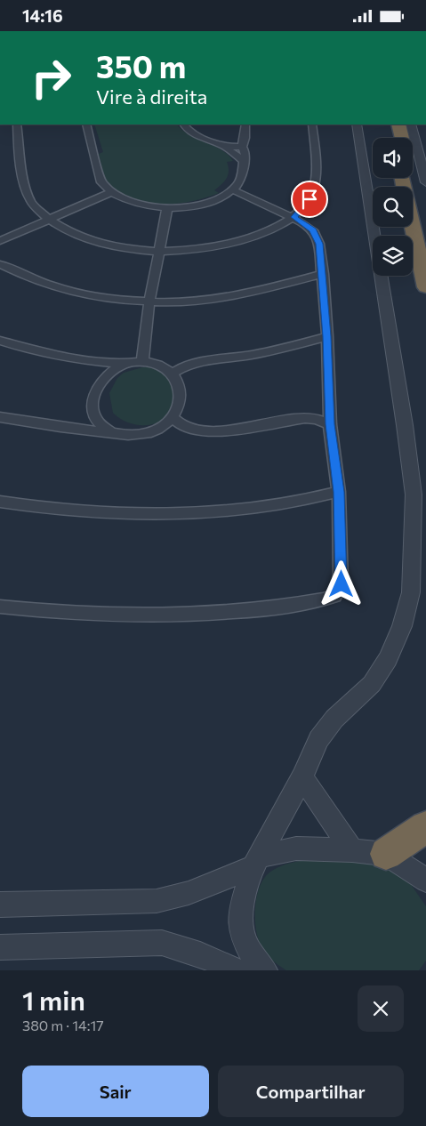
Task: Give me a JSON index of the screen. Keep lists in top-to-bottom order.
{
  "page": {
    "status": "14:16",
    "turn": ["350 m", "Vire à direita"],
    "heading": ["1 min", "380 m · 14:17"],
    "buttons": ["Sair", "Compartilhar"]
  }
}
